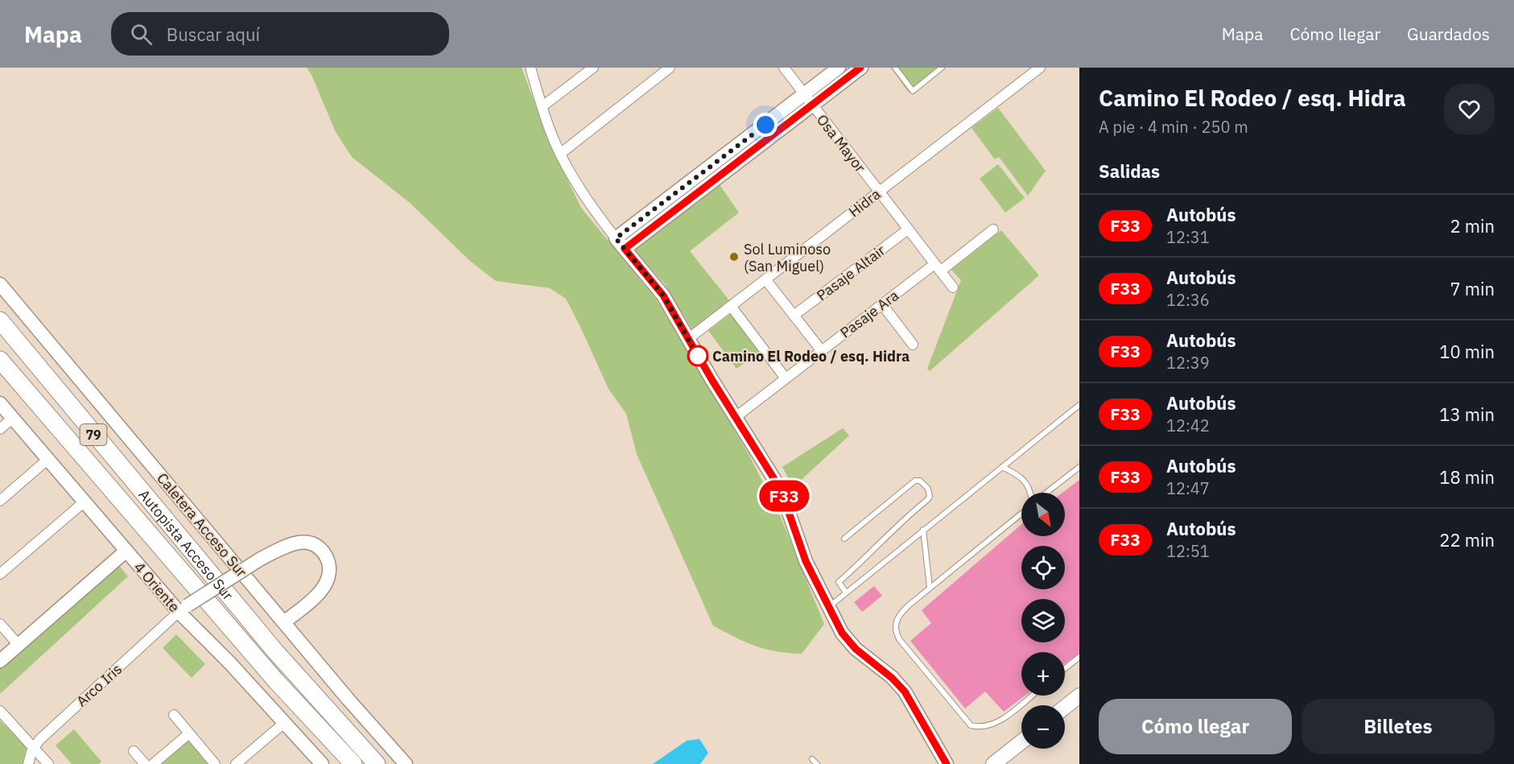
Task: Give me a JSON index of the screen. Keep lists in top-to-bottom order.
{
  "streets": {
    "highway": ["79", "Autopista Acceso Sur"],
    "main road": ["Caletera Acceso Sur", "4 Oriente"],
    "street": [
      "Osa Mayor",
      "Hidra",
      "Pasaje Altair",
      "Pasaje Ara",
      "Arco Iris"
    ]
  },
  "crossings": [
    ["Osa Mayor", "Hidra"],
    ["Osa Mayor", "Pasaje Altair"],
    ["Osa Mayor", "Pasaje Ara"],
    ["4 Oriente", "Arco Iris"]
  ],
  "places": ["Sol Luminoso (San Miguel)", "Camino El Rodeo / esq. Hidra"],
  "lines": ["bus line F33"],
  "north": "bottom right",
  "page": {
    "header": "Mapa",
    "search": "Buscar aquí",
    "nav": ["Mapa", "Cómo llegar", "Guardados"],
    "on_map": "F33",
    "heading": [
      ["Camino El Rodeo / esq. Hidra", "A pie · 4 min · 250 m"],
      "Salidas"
    ],
    "list": [
      {
        "mark": "F33",
        "name": "Autobús",
        "note": "12:31",
        "value": "2 min"
      },
      {
        "mark": "F33",
        "name": "Autobús",
        "note": "12:36",
        "value": "7 min"
      },
      {
        "mark": "F33",
        "name": "Autobús",
        "note": "12:39",
        "value": "10 min"
      },
      {
        "mark": "F33",
        "name": "Autobús",
        "note": "12:42",
        "value": "13 min"
      },
      {
        "mark": "F33",
        "name": "Autobús",
        "note": "12:47",
        "value": "18 min"
      },
      {
        "mark": "F33",
        "name": "Autobús",
        "note": "12:51",
        "value": "22 min"
      }
    ],
    "map_buttons": ["+", "−"],
    "buttons": ["Cómo llegar", "Billetes"]
  }
}
